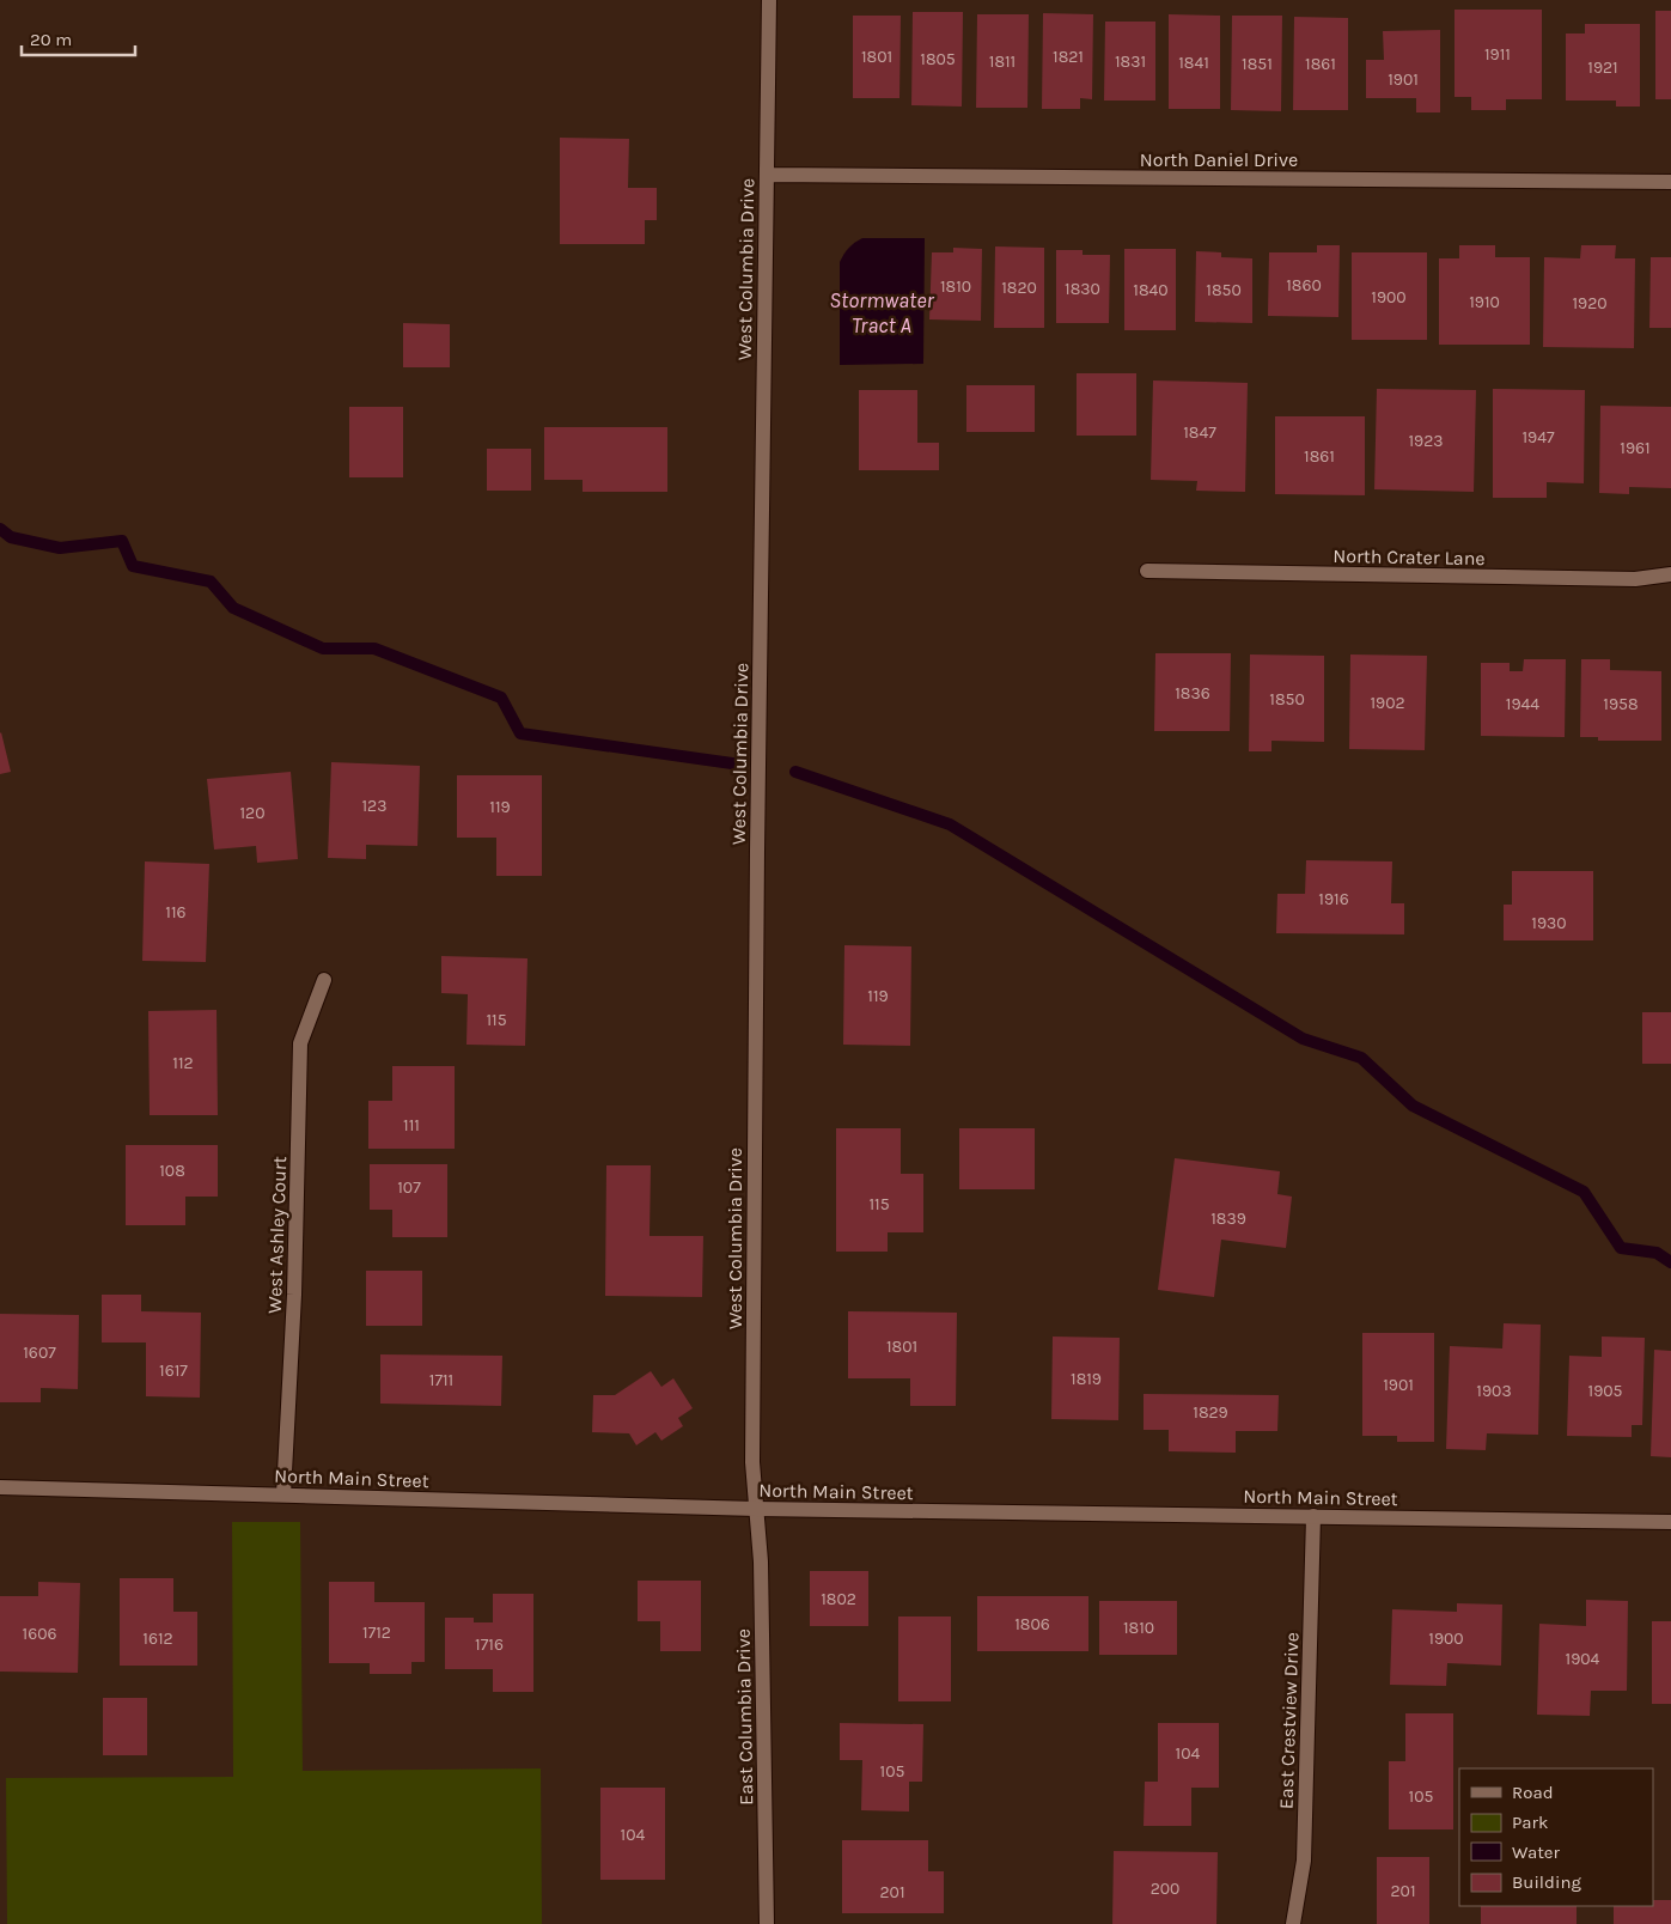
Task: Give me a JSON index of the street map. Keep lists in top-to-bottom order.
{
  "streets": {
    "street": [
      "North Daniel Drive",
      "West Columbia Drive",
      "North Crater Lane",
      "West Ashley Court",
      "North Main Street",
      "East Columbia Drive",
      "East Crestview Drive"
    ]
  },
  "crossings": [
    ["North Daniel Drive", "West Columbia Drive"],
    ["West Columbia Drive", "North Main Street"],
    ["West Columbia Drive", "East Columbia Drive"],
    ["West Ashley Court", "North Main Street"],
    ["North Main Street", "East Columbia Drive"],
    ["North Main Street", "East Crestview Drive"]
  ],
  "water": ["Stormwater Tract A"],
  "house_numbers": [
    "1911",
    "1801",
    "1821",
    "1805",
    "1811",
    "1831",
    "1841",
    "1851",
    "1861",
    "1921",
    "1901",
    "1860",
    "1810",
    "1820",
    "1830",
    "1840",
    "1850",
    "1900",
    "1910",
    "1920",
    "1847",
    "1947",
    "1923",
    "1961",
    "1861",
    "1836",
    "1850",
    "1902",
    "1944",
    "1958",
    "123",
    "119",
    "120",
    "1916",
    "116",
    "1930",
    "119",
    "115",
    "112",
    "111",
    "108",
    "107",
    "115",
    "1839",
    "1801",
    "1607",
    "1617",
    "1819",
    "1711",
    "1901",
    "1903",
    "1905",
    "1829",
    "1802",
    "1806",
    "1810",
    "1712",
    "1606",
    "1612",
    "1900",
    "1716",
    "1904",
    "104",
    "105",
    "105",
    "104",
    "200",
    "201",
    "201"
  ],
  "legend": [
    "Road",
    "Park",
    "Water",
    "Building"
  ],
  "scale_bar": "20 m"
}
